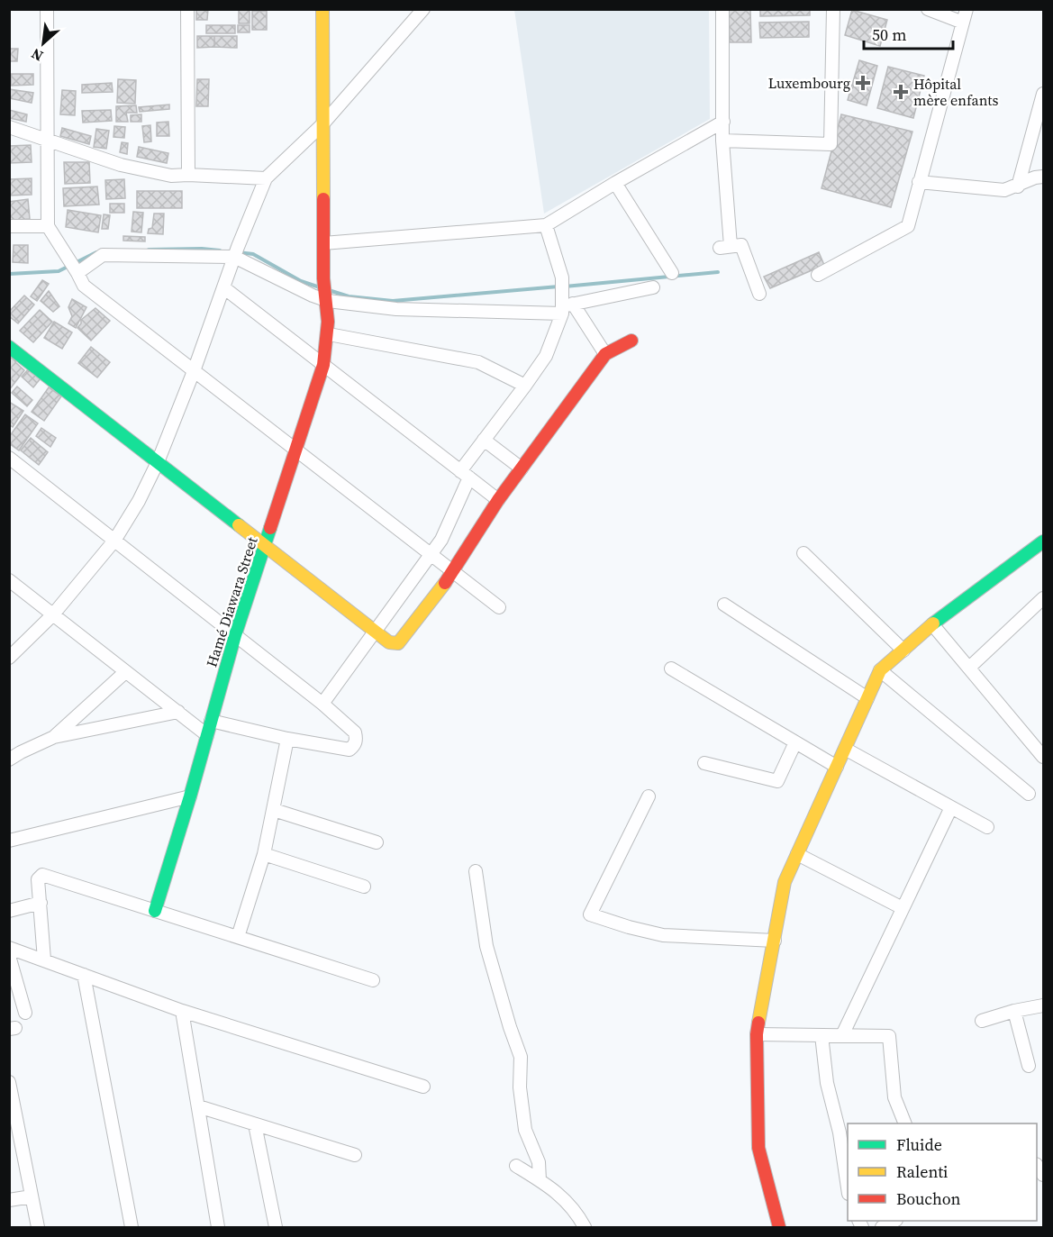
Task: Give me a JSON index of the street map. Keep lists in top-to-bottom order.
{
  "streets": {
    "street": ["Hamé Diawara Street"]
  },
  "places": {
    "health": ["Luxembourg", "Hôpital mère enfants"]
  },
  "legend": ["Fluide", "Ralenti", "Bouchon"],
  "scale_bar": "50 m",
  "north": "bottom left"
}
